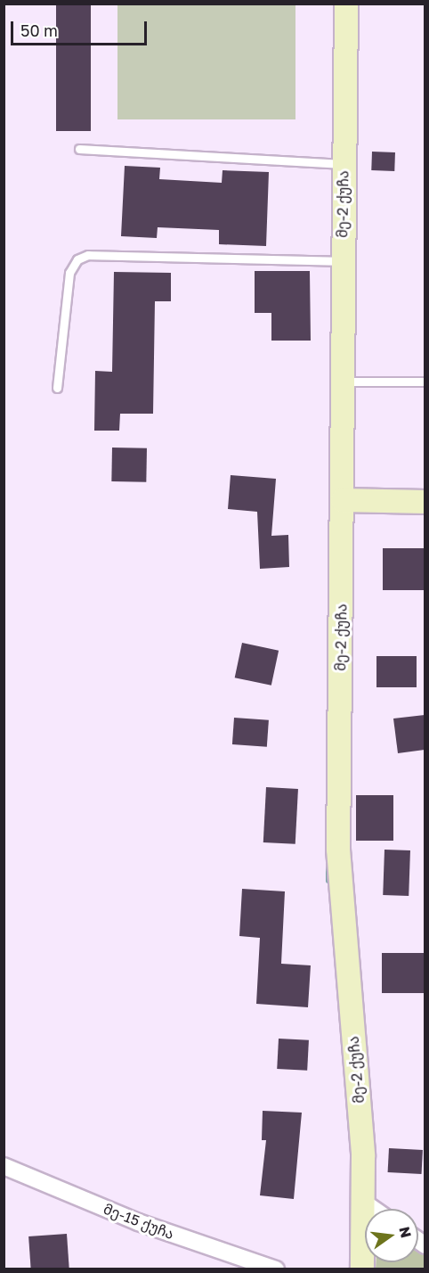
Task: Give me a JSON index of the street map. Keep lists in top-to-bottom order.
{
  "streets": {
    "street": ["მე-2 ქუჩა", "მე-15 ქუჩა"]
  },
  "scale_bar": "50 m",
  "north": "right"
}
